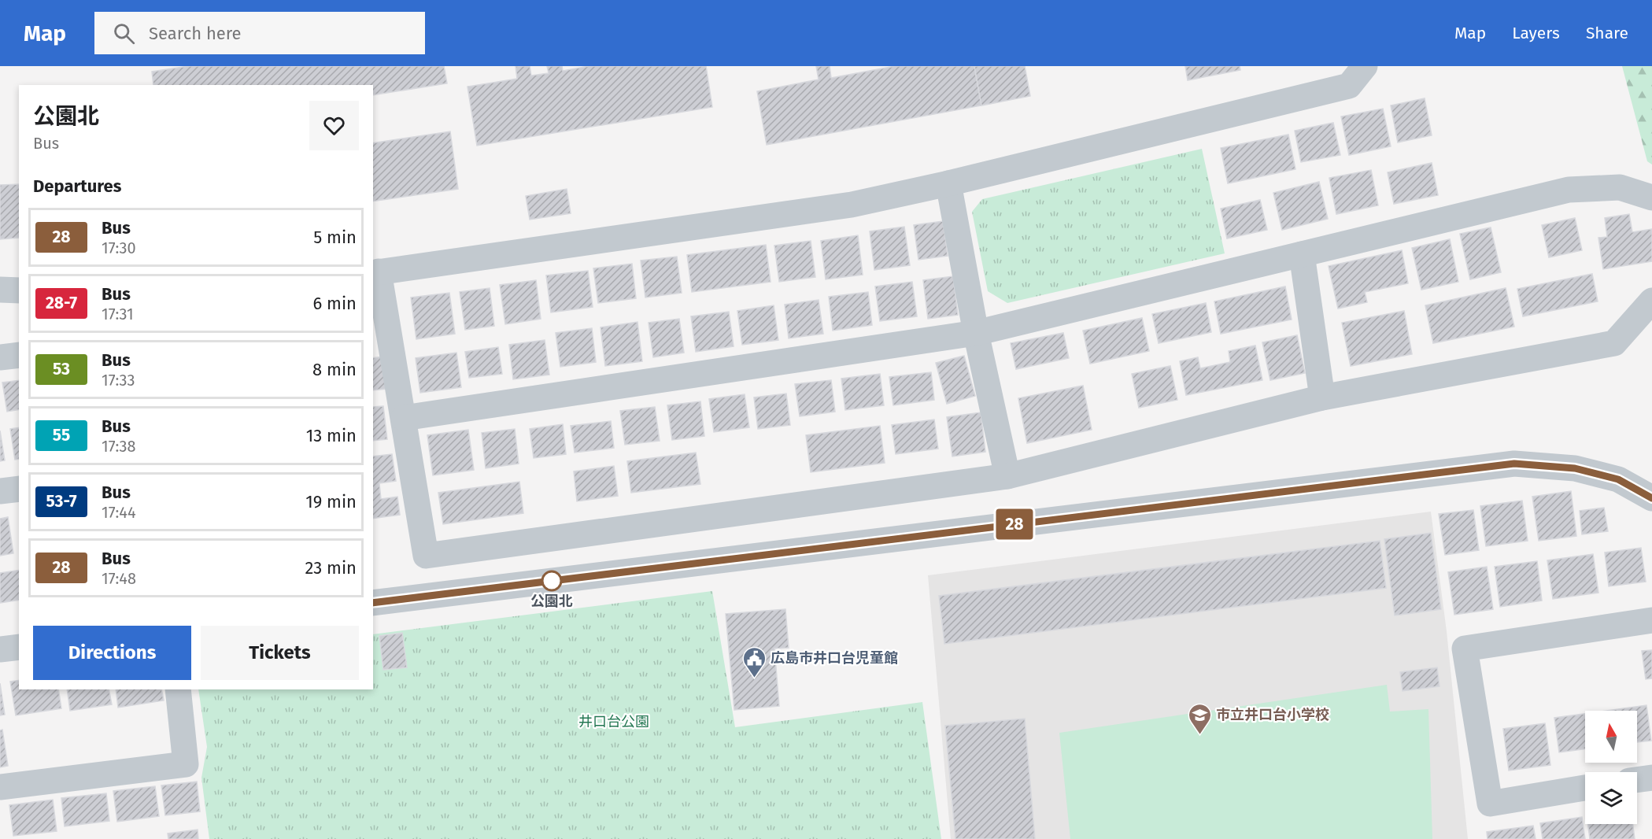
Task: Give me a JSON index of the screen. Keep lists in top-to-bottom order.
{
  "parks": ["井口台公園"],
  "places": {
    "other": ["公園北"],
    "public building": ["広島市井口台児童館"],
    "school or university": ["市立井口台小学校"]
  },
  "lines": ["bus line 28"],
  "north": "top",
  "page": {
    "header": "Map",
    "search": "Search here",
    "nav": ["Map", "Layers", "Share"],
    "on_map": "28",
    "heading": [
      ["公園北", "Bus"],
      "Departures"
    ],
    "list": [
      {
        "mark": "28",
        "name": "Bus",
        "note": "17:30",
        "value": "5 min"
      },
      {
        "mark": "28-7",
        "name": "Bus",
        "note": "17:31",
        "value": "6 min"
      },
      {
        "mark": "53",
        "name": "Bus",
        "note": "17:33",
        "value": "8 min"
      },
      {
        "mark": "55",
        "name": "Bus",
        "note": "17:38",
        "value": "13 min"
      },
      {
        "mark": "53-7",
        "name": "Bus",
        "note": "17:44",
        "value": "19 min"
      },
      {
        "mark": "28",
        "name": "Bus",
        "note": "17:48",
        "value": "23 min"
      }
    ],
    "buttons": ["Directions", "Tickets"]
  }
}
